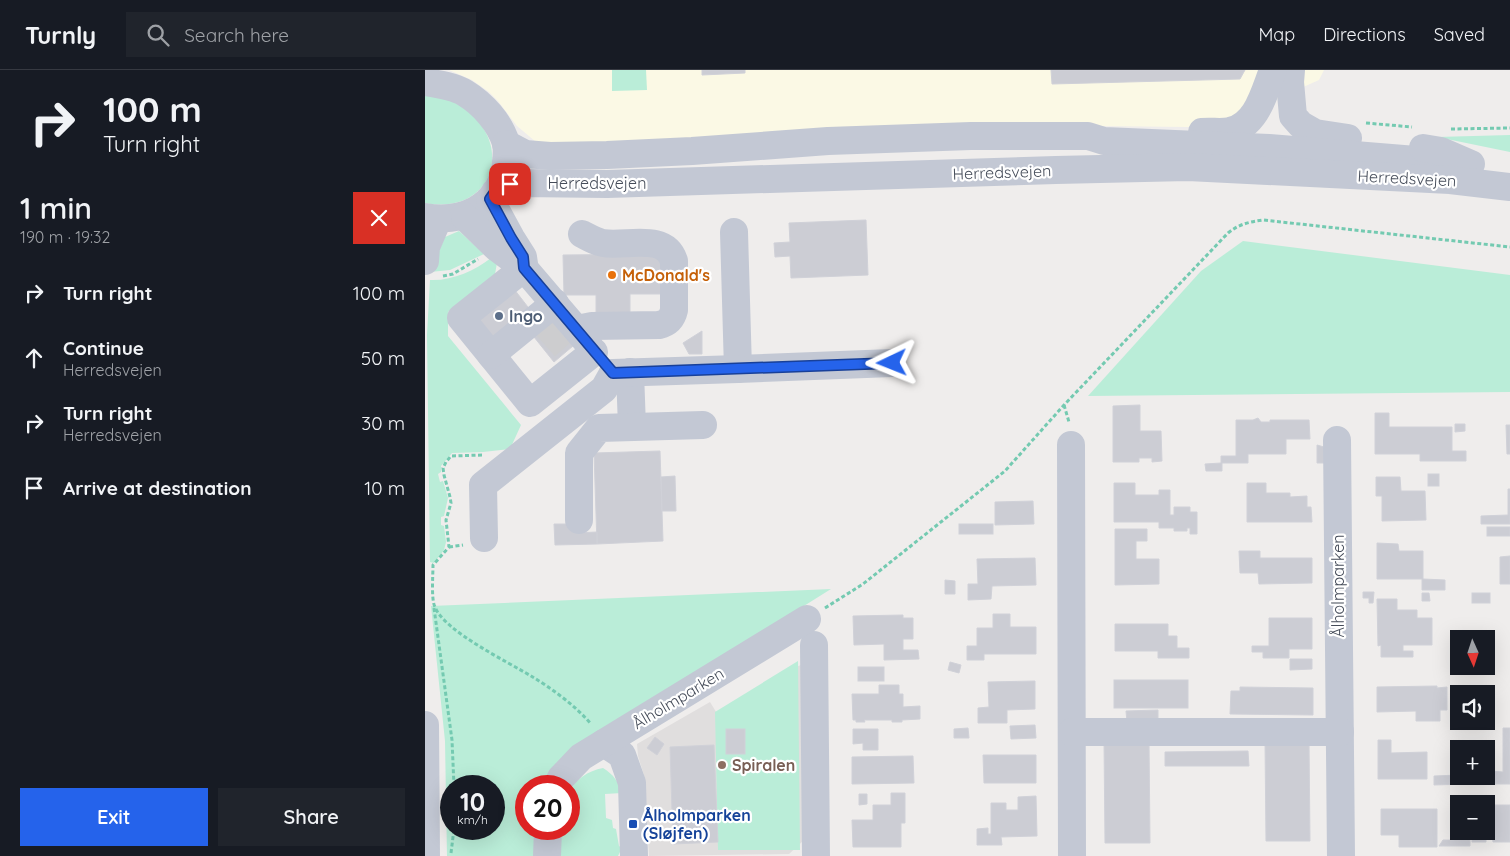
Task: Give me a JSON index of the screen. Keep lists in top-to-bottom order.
{
  "streets": {
    "street": ["Herredsvejen", "Ålholmparken"]
  },
  "places": {
    "other": ["McDonald's", "Ingo", "Spiralen"],
    "transit": ["Ålholmparken (Sløjfen)"]
  },
  "north": "bottom",
  "page": {
    "header": "Turnly",
    "search": "Search here",
    "nav": ["Map", "Directions", "Saved"],
    "turn": ["100 m", "Turn right"],
    "heading": ["1 min", "190 m · 19:32"],
    "list": [
      {
        "name": "Turn right",
        "value": "100 m"
      },
      {
        "name": "Continue",
        "note": "Herredsvejen",
        "value": "50 m"
      },
      {
        "name": "Turn right",
        "note": "Herredsvejen",
        "value": "30 m"
      },
      {
        "name": "Arrive at destination",
        "value": "10 m"
      }
    ],
    "map_buttons": ["+", "−"],
    "speed": "10 km/h",
    "limit": "20",
    "buttons": ["Exit", "Share"]
  }
}
